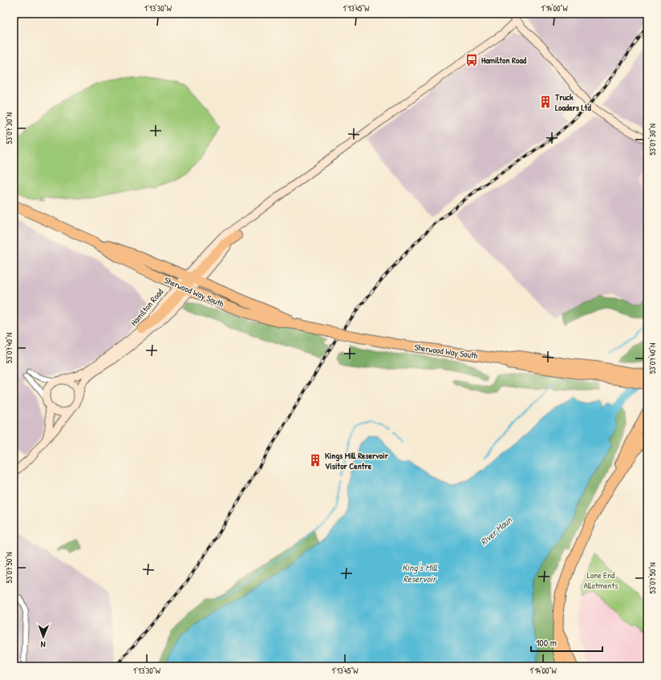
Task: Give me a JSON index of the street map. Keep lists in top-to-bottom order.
{
  "streets": {
    "highway": ["Sherwood Way South"],
    "street": ["Hamilton Road"]
  },
  "crossings": [
    ["Sherwood Way South", "Hamilton Road"]
  ],
  "water": ["River Maun", "King's Mill Reservoir"],
  "parks": ["Lane End Allotments"],
  "places": {
    "bus stop": ["Hamilton Road"],
    "building": ["Truck Loaders Ltd", "Kings Mill Reservoir Visitor Centre"]
  },
  "scale_bar": "100 m",
  "north": "bottom",
  "coordinates": [
    "1°13'30\"W",
    "1°13'45\"W",
    "1°14'00\"W",
    "53°07'30\"N",
    "53°07'40\"N",
    "53°07'50\"N"
  ]
}
